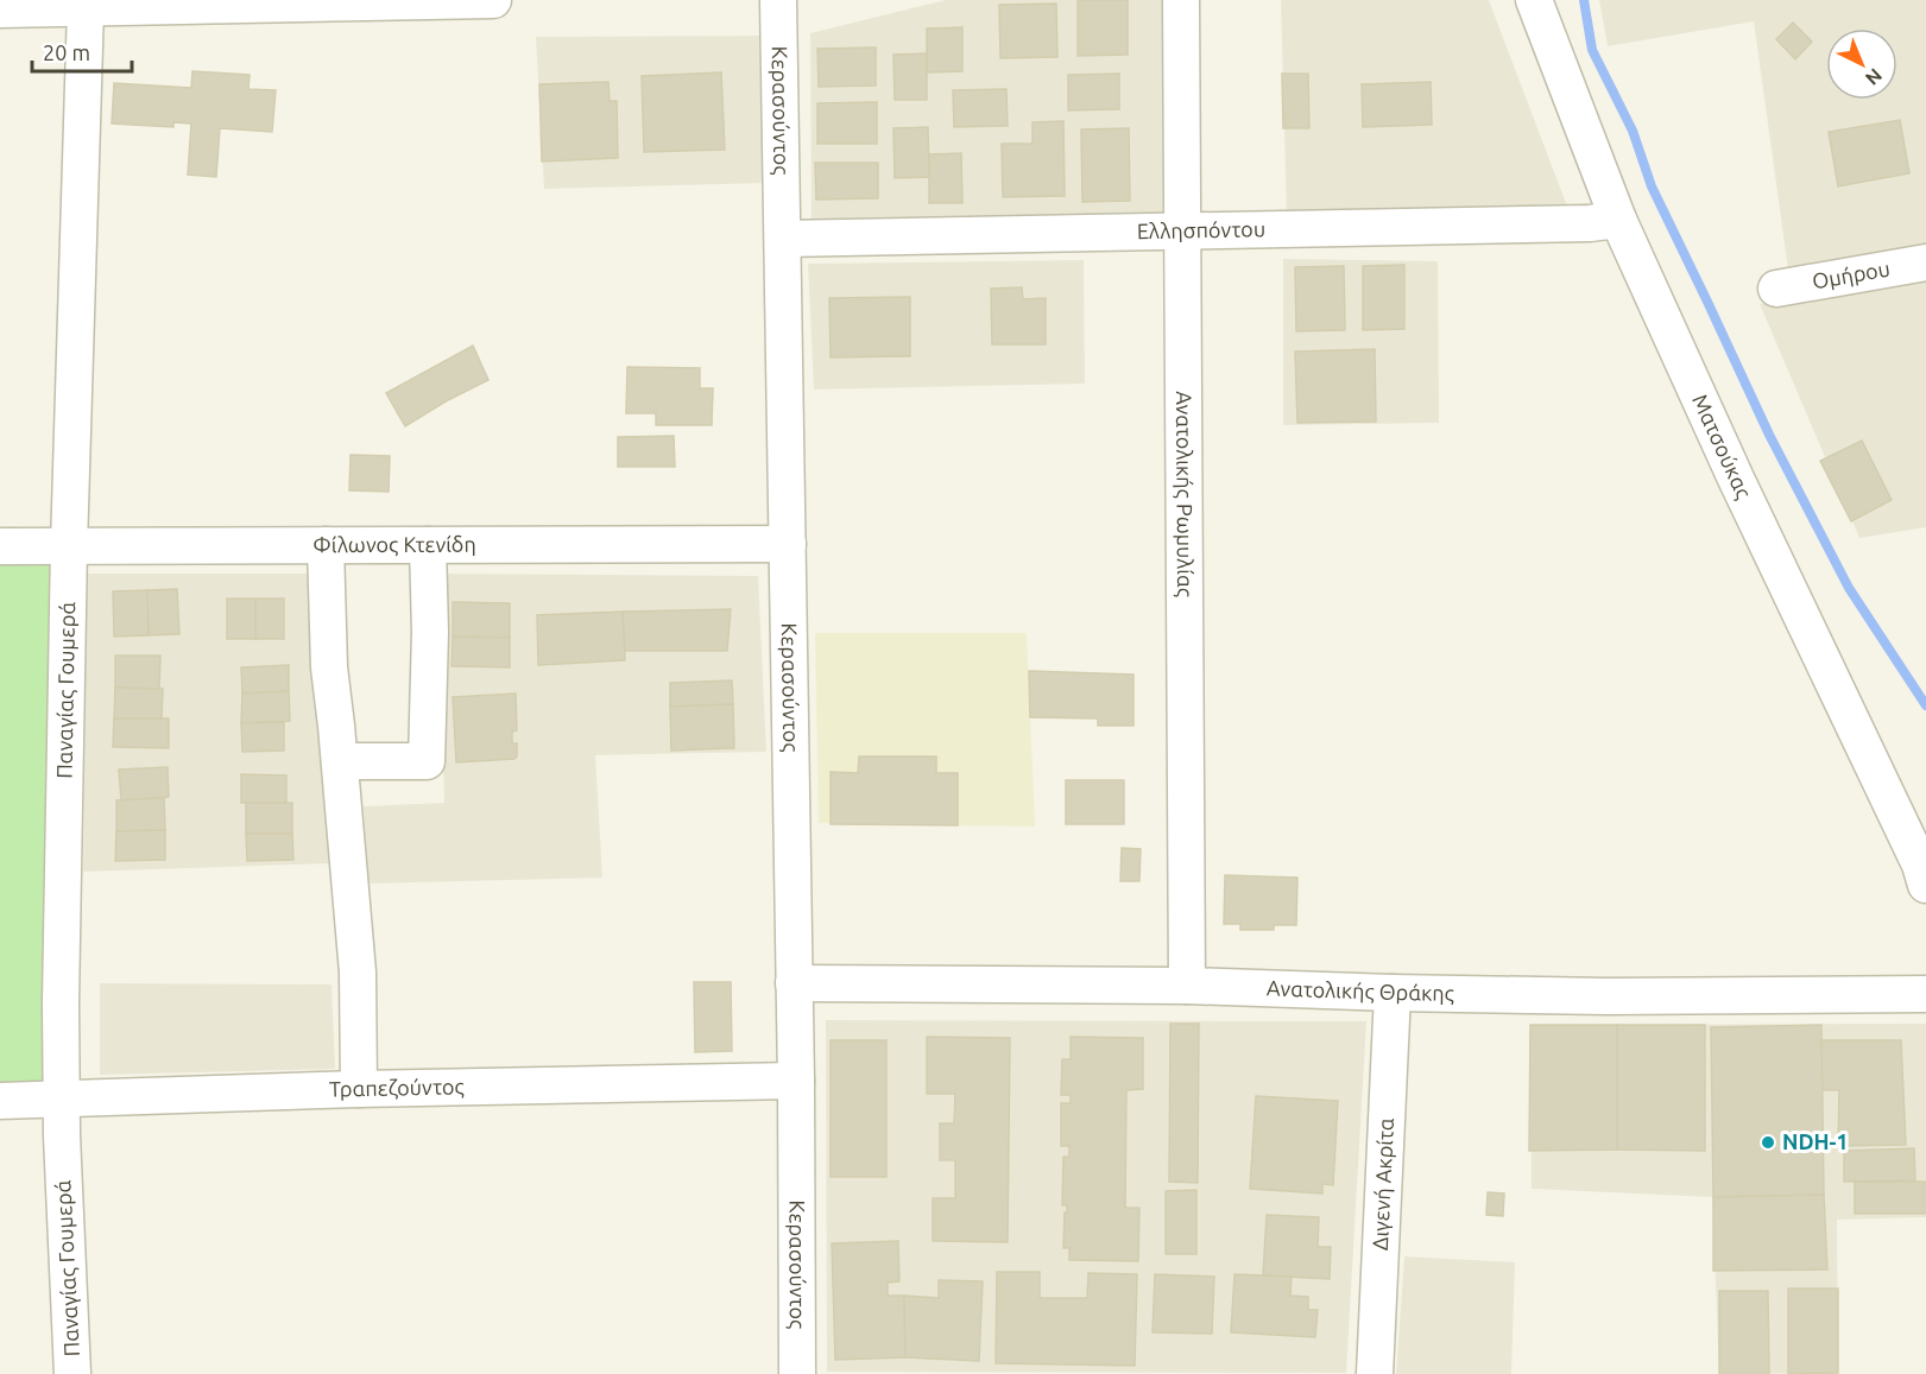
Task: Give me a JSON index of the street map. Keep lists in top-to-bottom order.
{
  "streets": {
    "street": [
      "Κερασούντος",
      "Ελλησπόντου",
      "Ομήρου",
      "Ματσούκας",
      "Ανατολικής Ρωμυλίας",
      "Φίλωνος Κτενίδη",
      "Παναγίας Γουμερά",
      "Ανατολικής Θράκης",
      "Τραπεζούντος",
      "Διγενή Ακρίτα"
    ]
  },
  "crossings": [
    ["Κερασούντος", "Ελλησπόντου"],
    ["Κερασούντος", "Φίλωνος Κτενίδη"],
    ["Κερασούντος", "Ανατολικής Θράκης"],
    ["Κερασούντος", "Τραπεζούντος"],
    ["Ελλησπόντου", "Ματσούκας"],
    ["Ελλησπόντου", "Ανατολικής Ρωμυλίας"],
    ["Ανατολικής Ρωμυλίας", "Ανατολικής Θράκης"],
    ["Φίλωνος Κτενίδη", "Παναγίας Γουμερά"],
    ["Παναγίας Γουμερά", "Τραπεζούντος"],
    ["Ανατολικής Θράκης", "Διγενή Ακρίτα"]
  ],
  "places": ["NDH-1"],
  "scale_bar": "20 m",
  "north": "bottom right"
}
